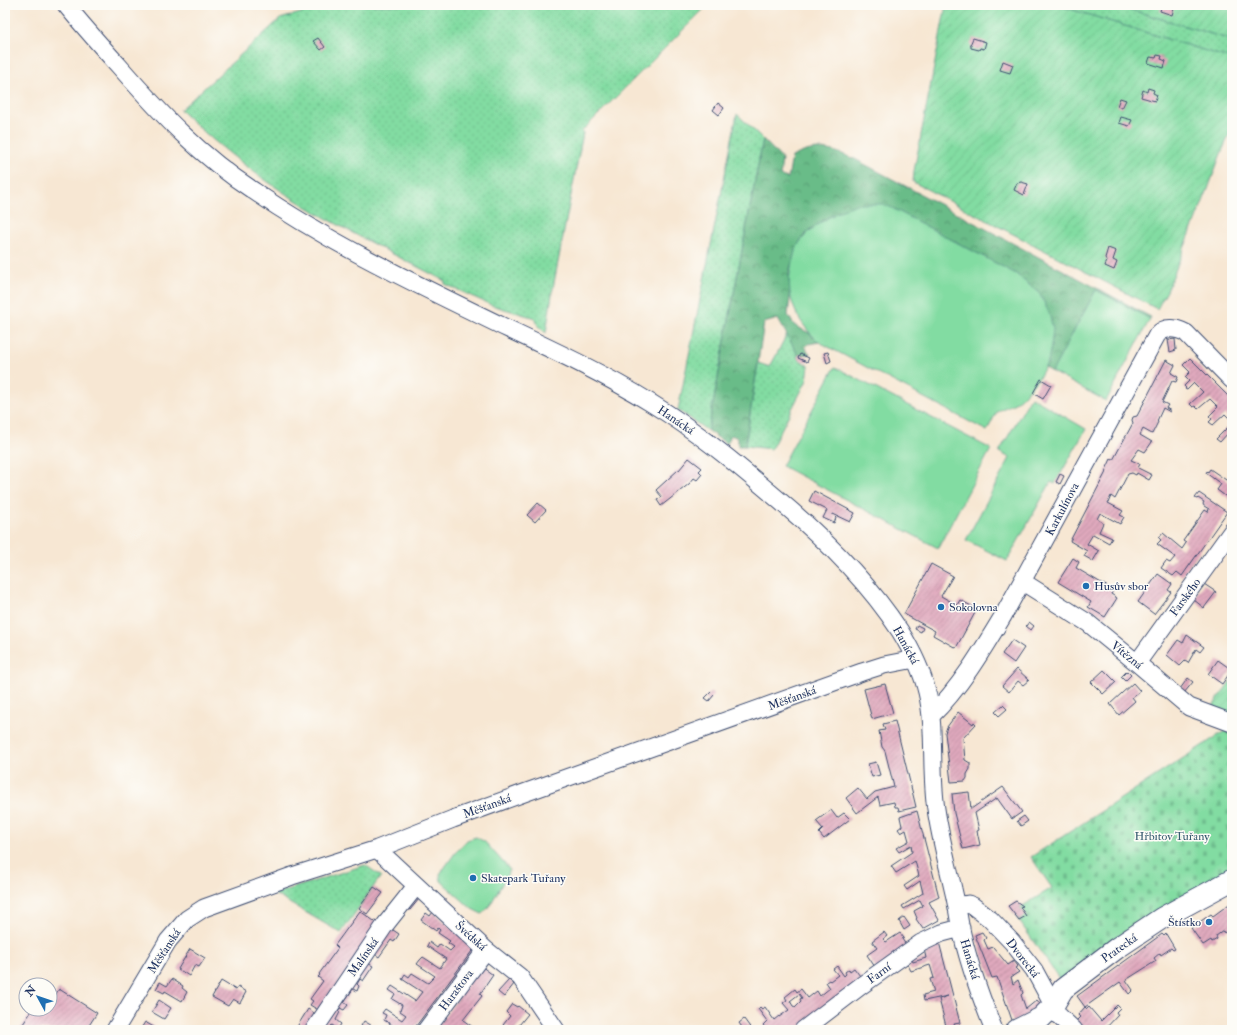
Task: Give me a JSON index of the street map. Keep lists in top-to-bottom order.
{
  "streets": {
    "main road": ["Pratecká"],
    "street": [
      "Hanácká",
      "Karkulínova",
      "Farského",
      "Vítězná",
      "Měšťanská",
      "Švédská",
      "Malínská",
      "Dvorecká",
      "Farní",
      "Haraštova"
    ]
  },
  "crossings": [
    ["Hanácká", "Karkulínova"],
    ["Hanácká", "Měšťanská"],
    ["Hanácká", "Dvorecká"],
    ["Hanácká", "Farní"],
    ["Karkulínova", "Vítězná"],
    ["Farského", "Vítězná"],
    ["Měšťanská", "Švédská"],
    ["Švédská", "Malínská"],
    ["Švédská", "Haraštova"],
    ["Pratecká", "Dvorecká"]
  ],
  "parks": ["Hřbitov Tuřany"],
  "places": [
    "Husův sbor",
    "Sokolovna",
    "Skatepark Tuřany",
    "Štístko"
  ],
  "north": "top left"
}
